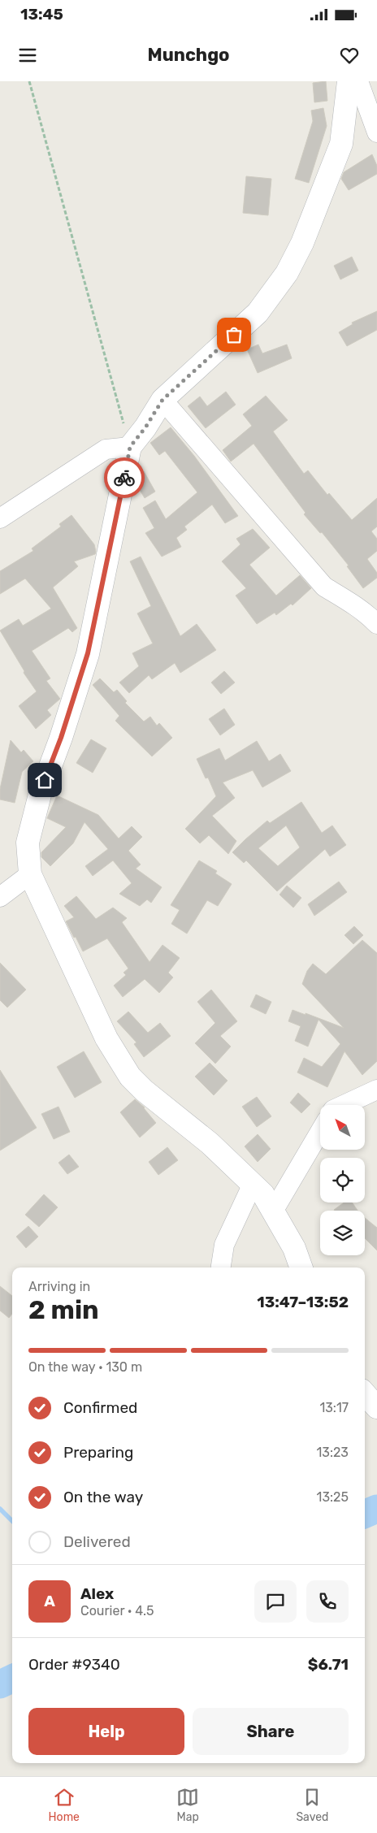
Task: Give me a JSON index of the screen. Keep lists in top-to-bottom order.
{
  "north": "top left",
  "page": {
    "status": "13:45",
    "header": "Munchgo",
    "heading": ["2 min", "Arriving in", "13:47–13:52"],
    "panel": [
      "Alex",
      "Courier · 4.5",
      "Order #9340",
      "$6.71"
    ],
    "bar": "On the way · 130 m",
    "list": [
      ["Confirmed", "13:17"],
      ["Preparing", "13:23"],
      ["On the way", "13:25"],
      "Delivered"
    ],
    "round": "A",
    "buttons": ["Help", "Share"],
    "tabs": ["Home", "Map", "Saved"]
  }
}
